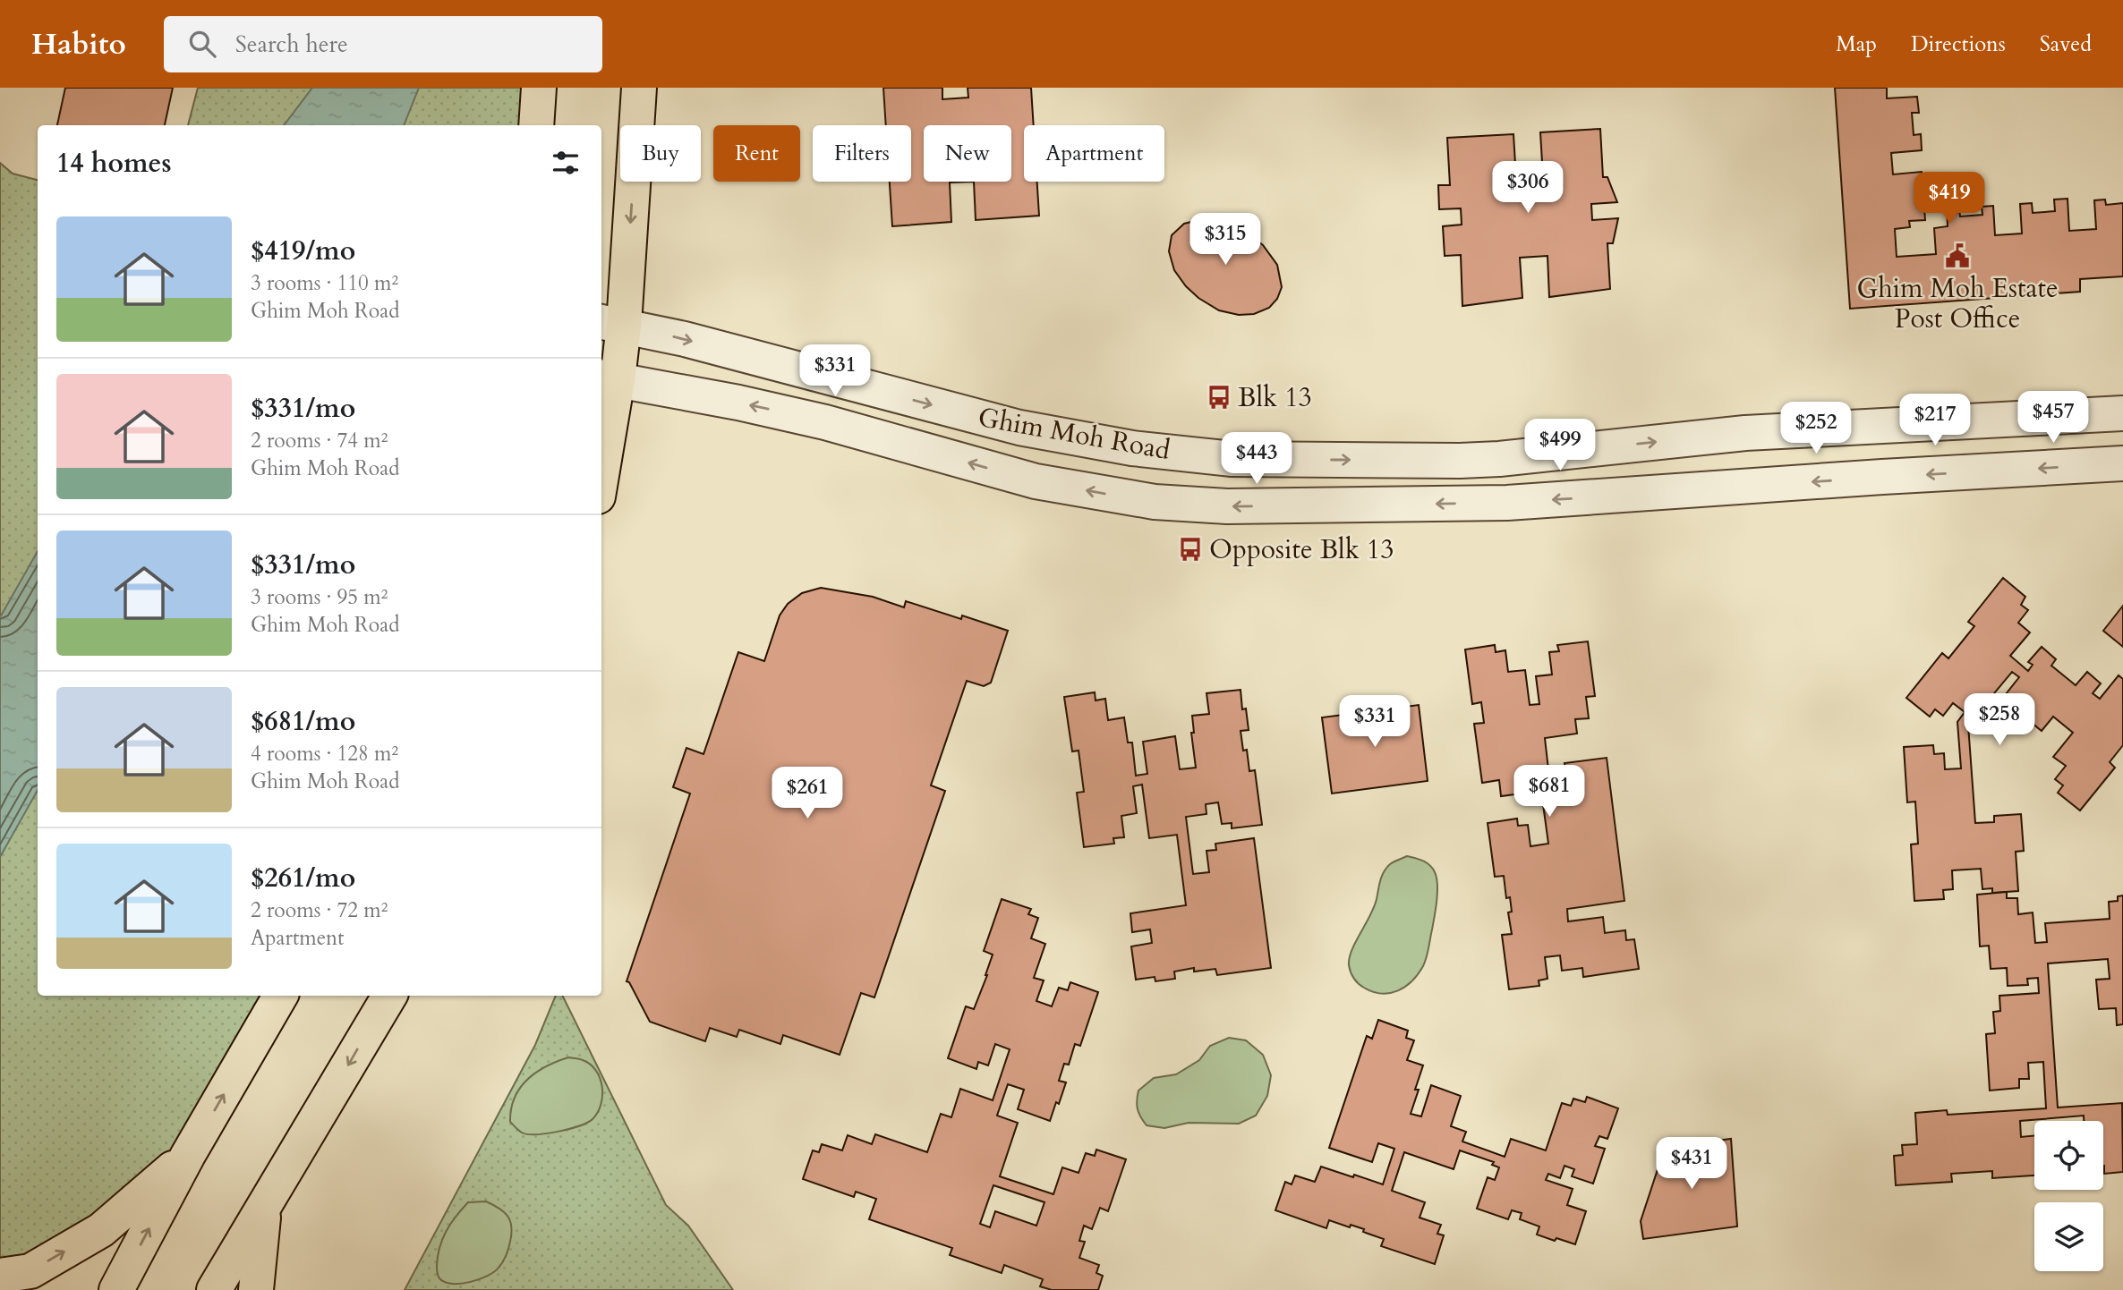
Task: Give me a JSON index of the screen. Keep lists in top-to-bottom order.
{
  "streets": {
    "street": ["Ghim Moh Road"]
  },
  "places": {
    "public building": ["Ghim Moh Estate Post Office"],
    "bus stop": ["Blk 13", "Opposite Blk 13"]
  },
  "page": {
    "header": "Habito",
    "search": "Search here",
    "nav": ["Map", "Directions", "Saved"],
    "chip": [
      "Buy",
      "Rent",
      "Filters",
      "New",
      "Apartment"
    ],
    "heading": "14 homes",
    "price": [
      "$306",
      "$419",
      "$315",
      "$331",
      "$457",
      "$217",
      "$252",
      "$499",
      "$443",
      "$258",
      "$331",
      "$681",
      "$261",
      "$431"
    ],
    "list": [
      {
        "name": "$419/mo",
        "note": "3 rooms · 110 m² · Ghim Moh Road"
      },
      {
        "name": "$331/mo",
        "note": "2 rooms · 74 m² · Ghim Moh Road"
      },
      {
        "name": "$331/mo",
        "note": "3 rooms · 95 m² · Ghim Moh Road"
      },
      {
        "name": "$681/mo",
        "note": "4 rooms · 128 m² · Ghim Moh Road"
      },
      {
        "name": "$261/mo",
        "note": "2 rooms · 72 m² · Apartment"
      }
    ]
  }
}
